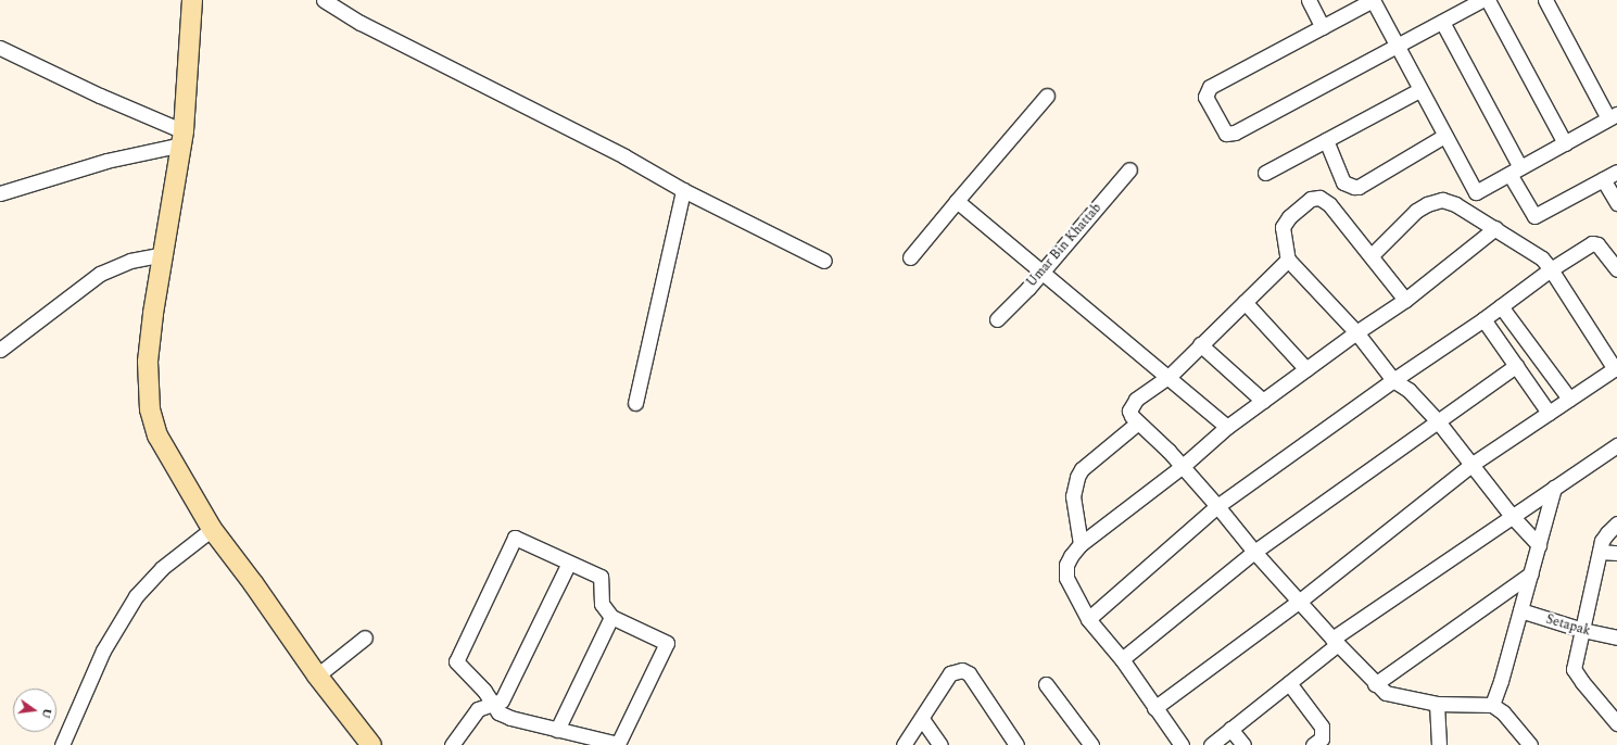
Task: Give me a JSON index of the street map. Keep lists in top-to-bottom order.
{
  "streets": {
    "street": ["Umar Bin Khattab", "Setapak"]
  },
  "north": "right"
}
